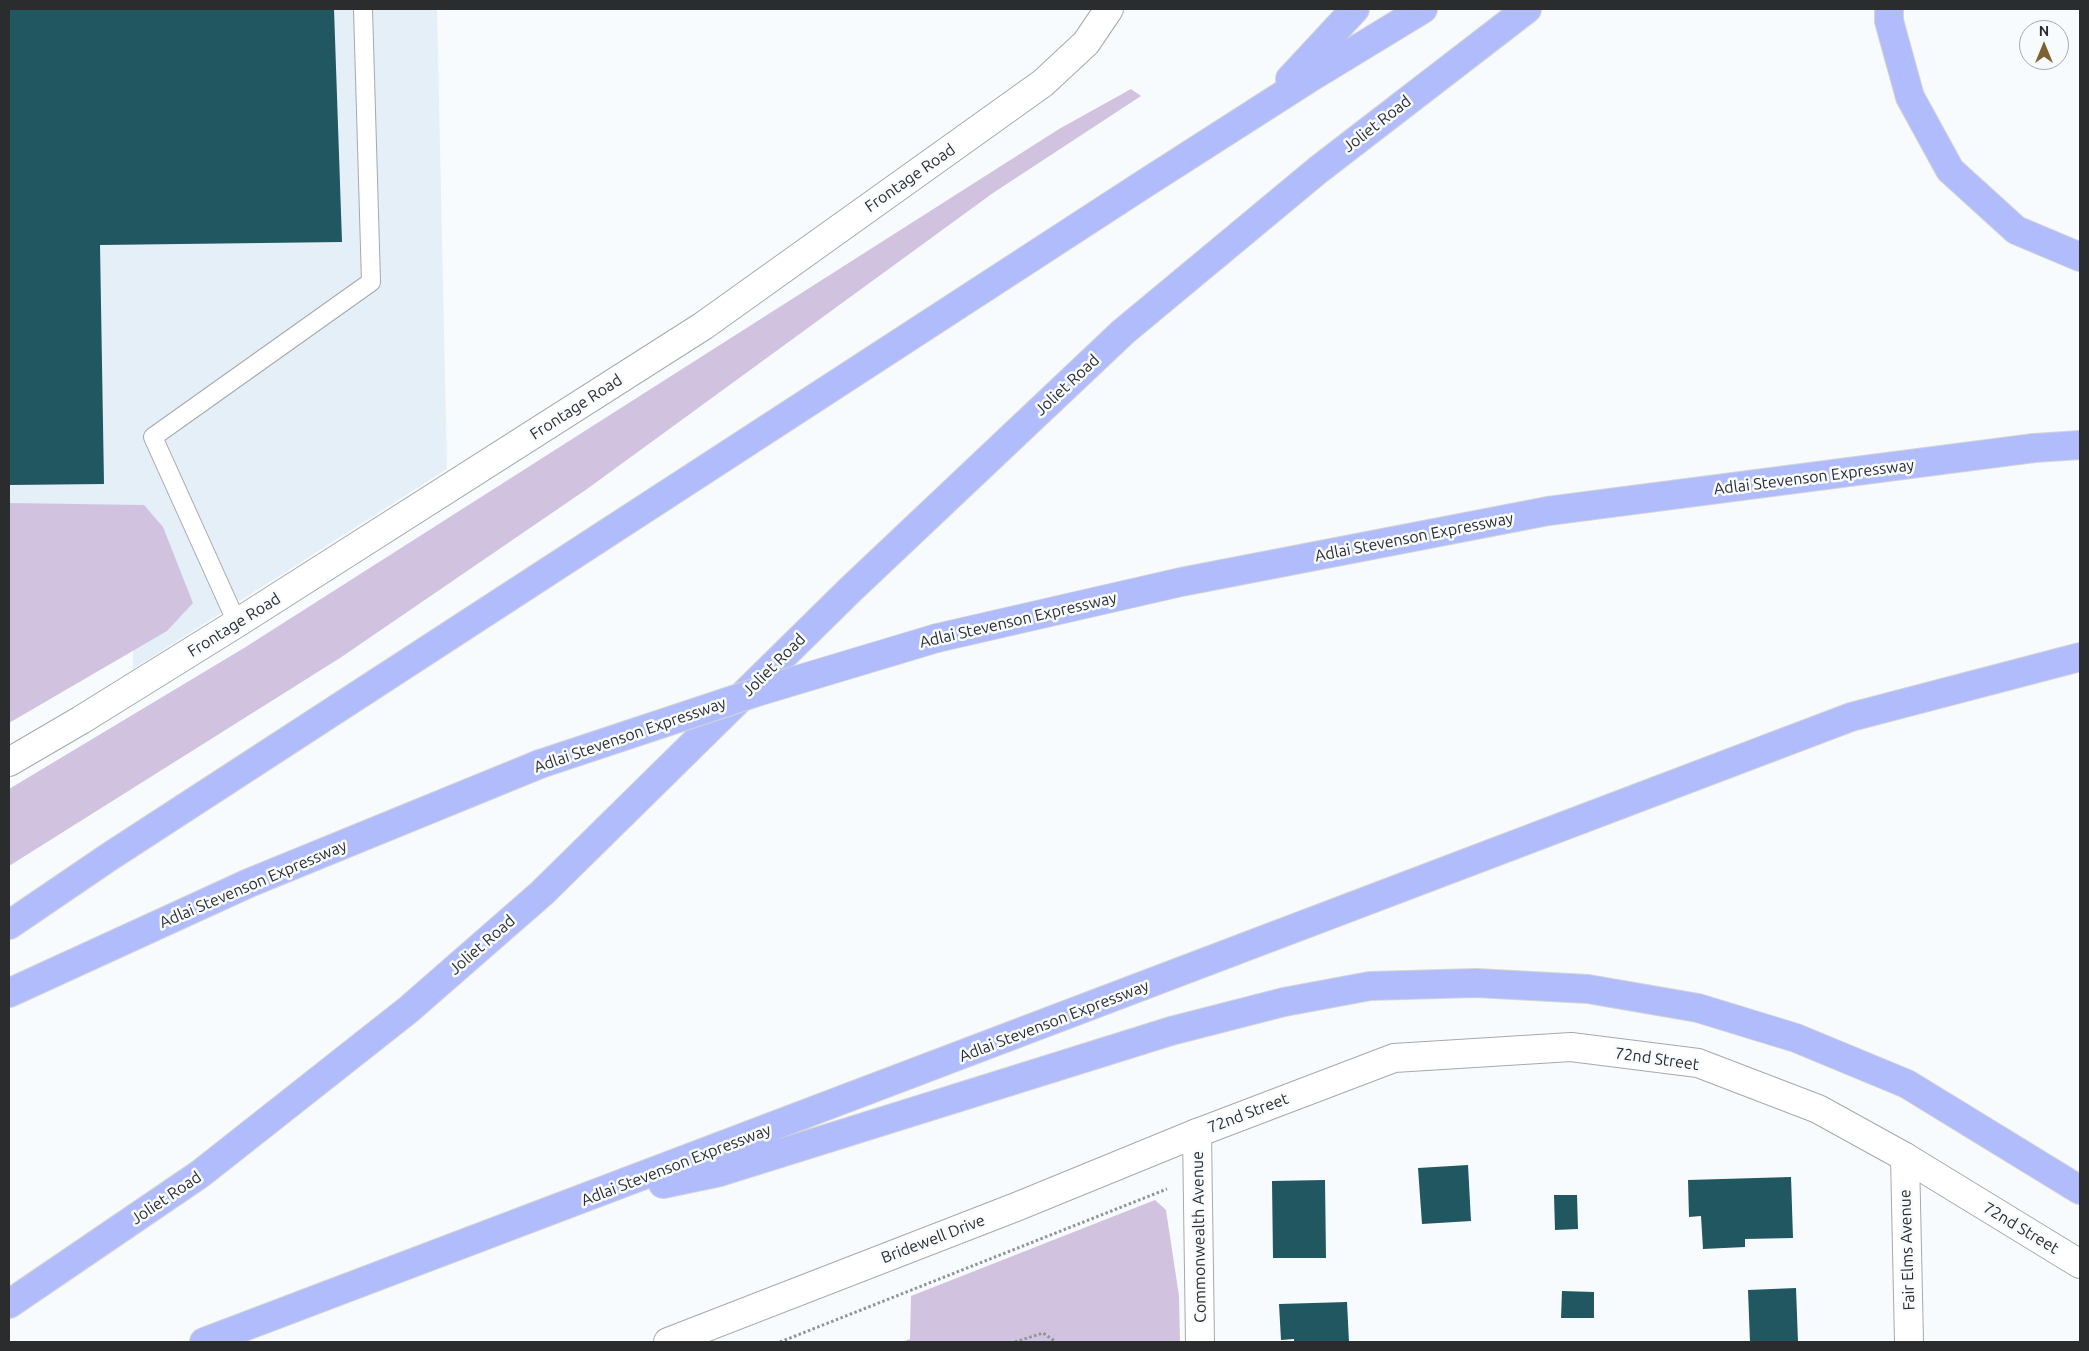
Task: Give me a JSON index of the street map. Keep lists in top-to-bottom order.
{
  "streets": {
    "highway": ["Joliet Road", "Adlai Stevenson Expressway"],
    "street": [
      "Frontage Road",
      "72nd Street",
      "Commonwealth Avenue",
      "Bridewell Drive",
      "Fair Elms Avenue"
    ]
  },
  "crossings": [
    ["72nd Street", "Commonwealth Avenue"],
    ["72nd Street", "Bridewell Drive"],
    ["72nd Street", "Fair Elms Avenue"],
    ["Commonwealth Avenue", "Bridewell Drive"]
  ],
  "north": "top"
}
